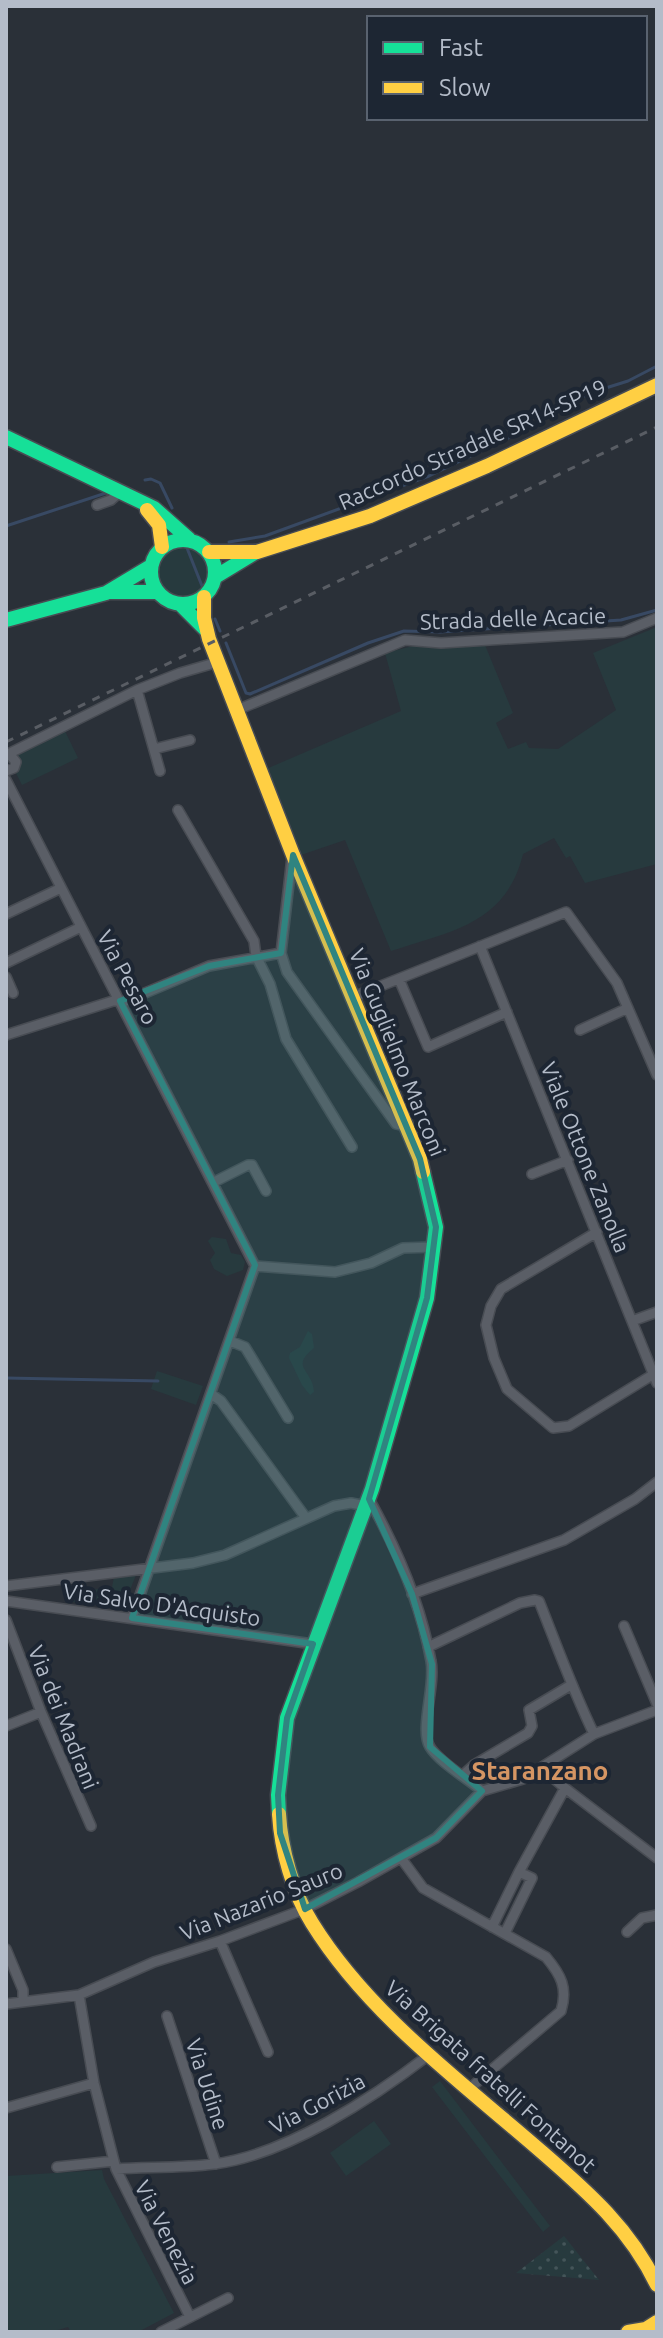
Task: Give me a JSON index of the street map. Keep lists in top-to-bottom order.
{
  "streets": {
    "street": [
      "Raccordo Stradale SR14-SP19",
      "Strada delle Acacie",
      "Via Pesaro",
      "Via Guglielmo Marconi",
      "Viale Ottone Zanolla",
      "Via Salvo D'Acquisto",
      "Via dei Madrani",
      "Via Nazario Sauro",
      "Via Brigata fratelli Fontanot",
      "Via Udine",
      "Via Gorizia",
      "Via Venezia"
    ]
  },
  "crossings": [
    ["Raccordo Stradale SR14-SP19", "Via Guglielmo Marconi"],
    ["Strada delle Acacie", "Via Guglielmo Marconi"],
    ["Via Guglielmo Marconi", "Via Brigata fratelli Fontanot"],
    ["Via Salvo D'Acquisto", "Via Brigata fratelli Fontanot"],
    ["Via Nazario Sauro", "Via Brigata fratelli Fontanot"],
    ["Via Nazario Sauro", "Via Venezia"],
    ["Via Brigata fratelli Fontanot", "Via Gorizia"],
    ["Via Udine", "Via Gorizia"],
    ["Via Gorizia", "Via Venezia"]
  ],
  "districts": ["Staranzano"],
  "legend": ["Fast", "Slow"]
}
